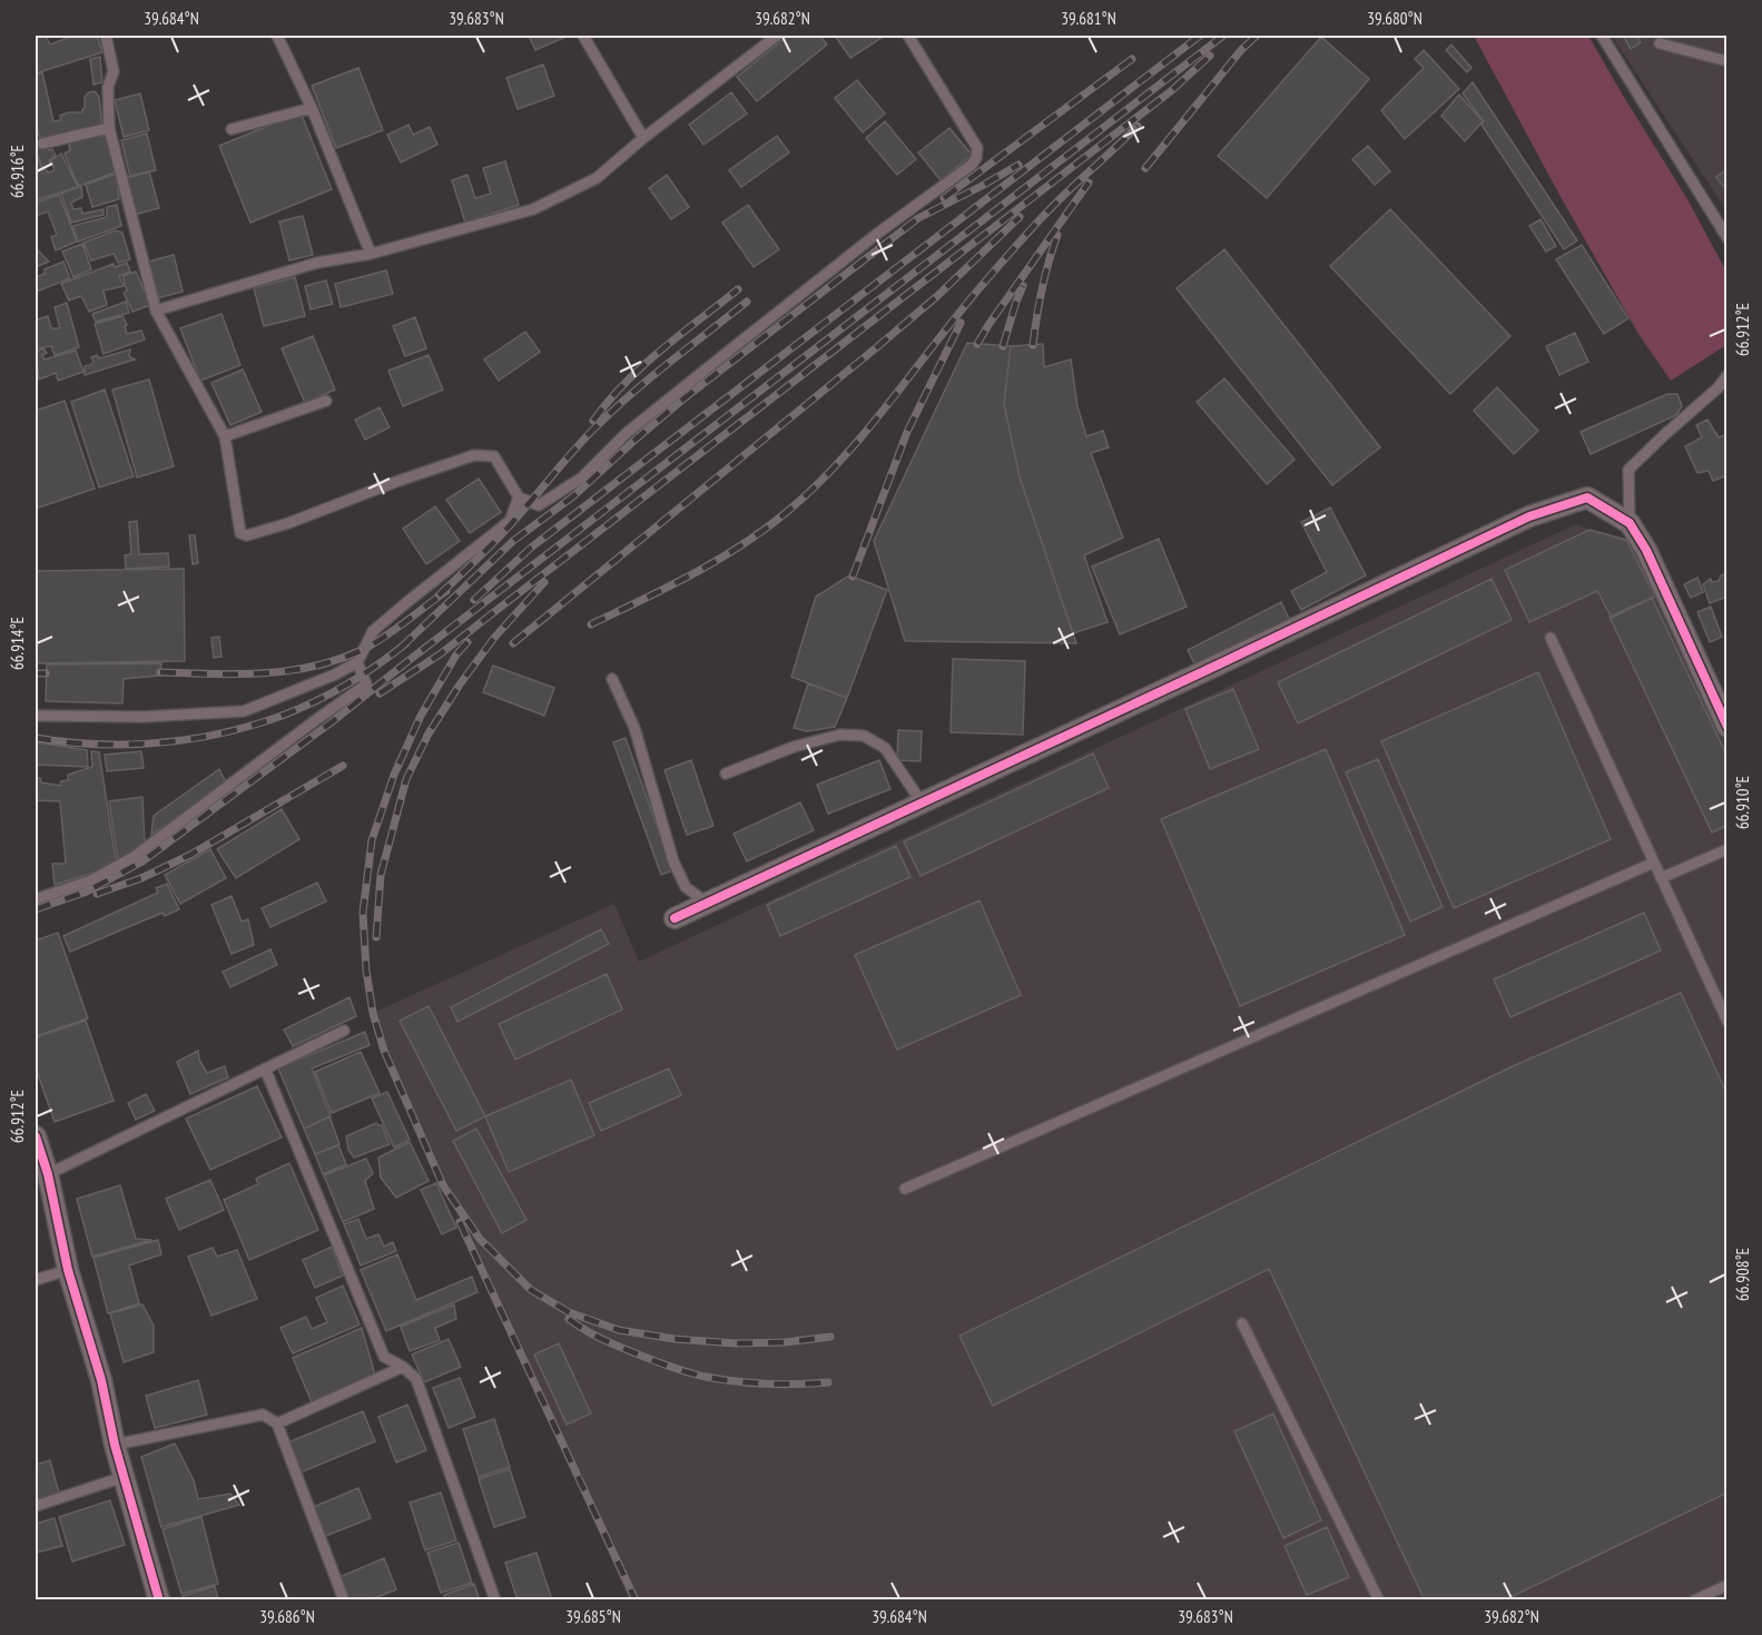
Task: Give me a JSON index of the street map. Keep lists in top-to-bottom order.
{
  "coordinates": [
    "39.684°N",
    "39.683°N",
    "39.682°N",
    "39.681°N",
    "39.680°N",
    "66.916°E",
    "66.912°E",
    "66.914°E",
    "66.910°E",
    "66.908°E",
    "39.686°N",
    "39.685°N"
  ]
}
